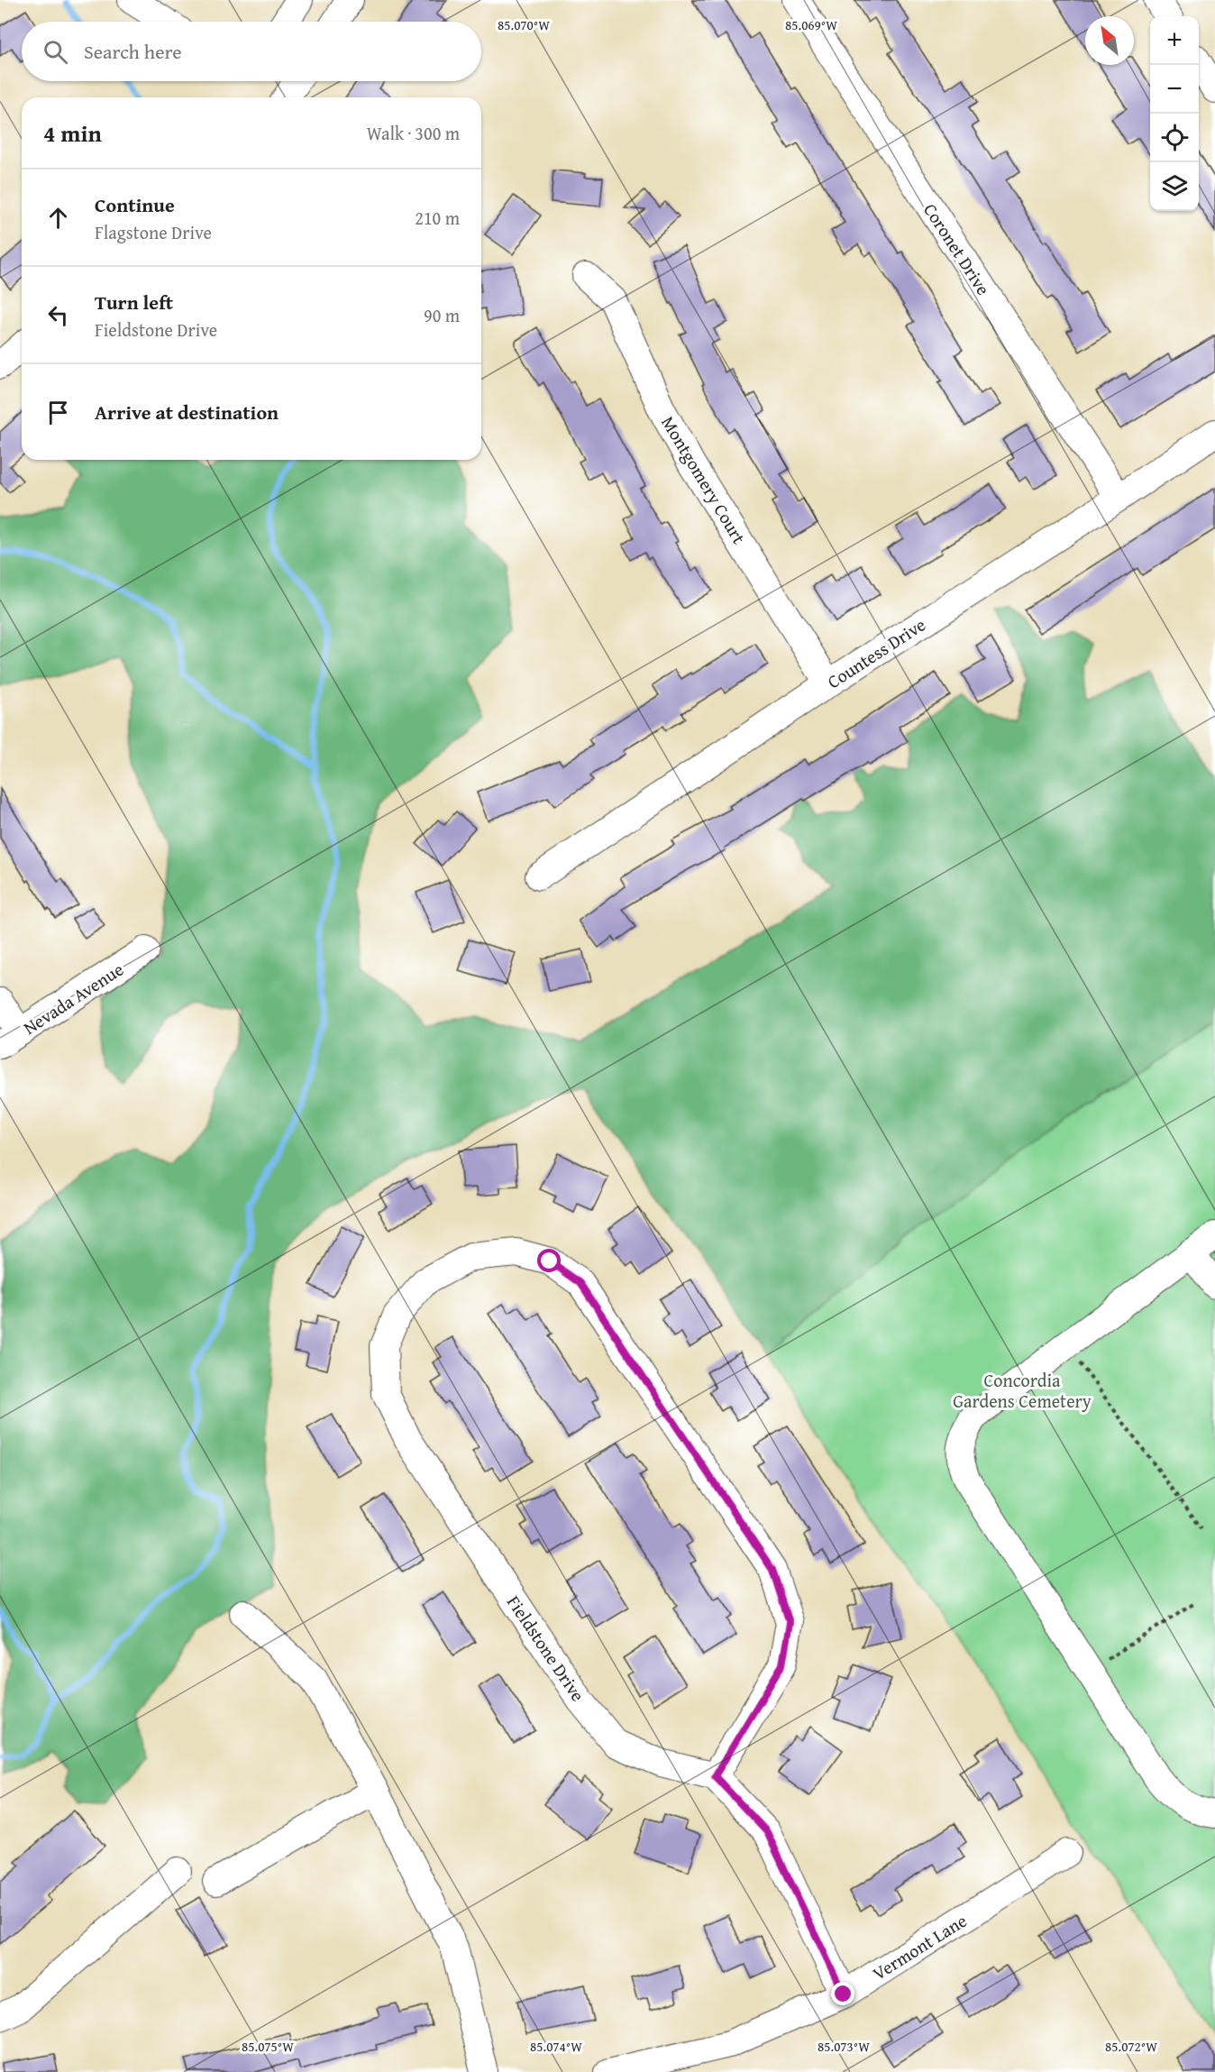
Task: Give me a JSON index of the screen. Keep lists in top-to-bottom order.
{
  "streets": {
    "street": [
      "Coronet Drive",
      "Montgomery Court",
      "Countess Drive",
      "Nevada Avenue",
      "Fieldstone Drive",
      "Vermont Lane"
    ]
  },
  "crossings": [
    ["Coronet Drive", "Countess Drive"],
    ["Montgomery Court", "Countess Drive"]
  ],
  "parks": ["Concordia Gardens Cemetery"],
  "north": "top left",
  "page": {
    "map_buttons": ["+", "−"],
    "search": "Search here",
    "heading": ["4 min", "Walk · 300 m"],
    "list": [
      ["Continue", "Flagstone Drive", "210 m"],
      ["Turn left", "Fieldstone Drive", "90 m"],
      "Arrive at destination"
    ]
  },
  "coordinates": [
    "85.069°W",
    "85.070°W",
    "85.075°W",
    "85.074°W",
    "85.073°W",
    "85.072°W"
  ]
}
